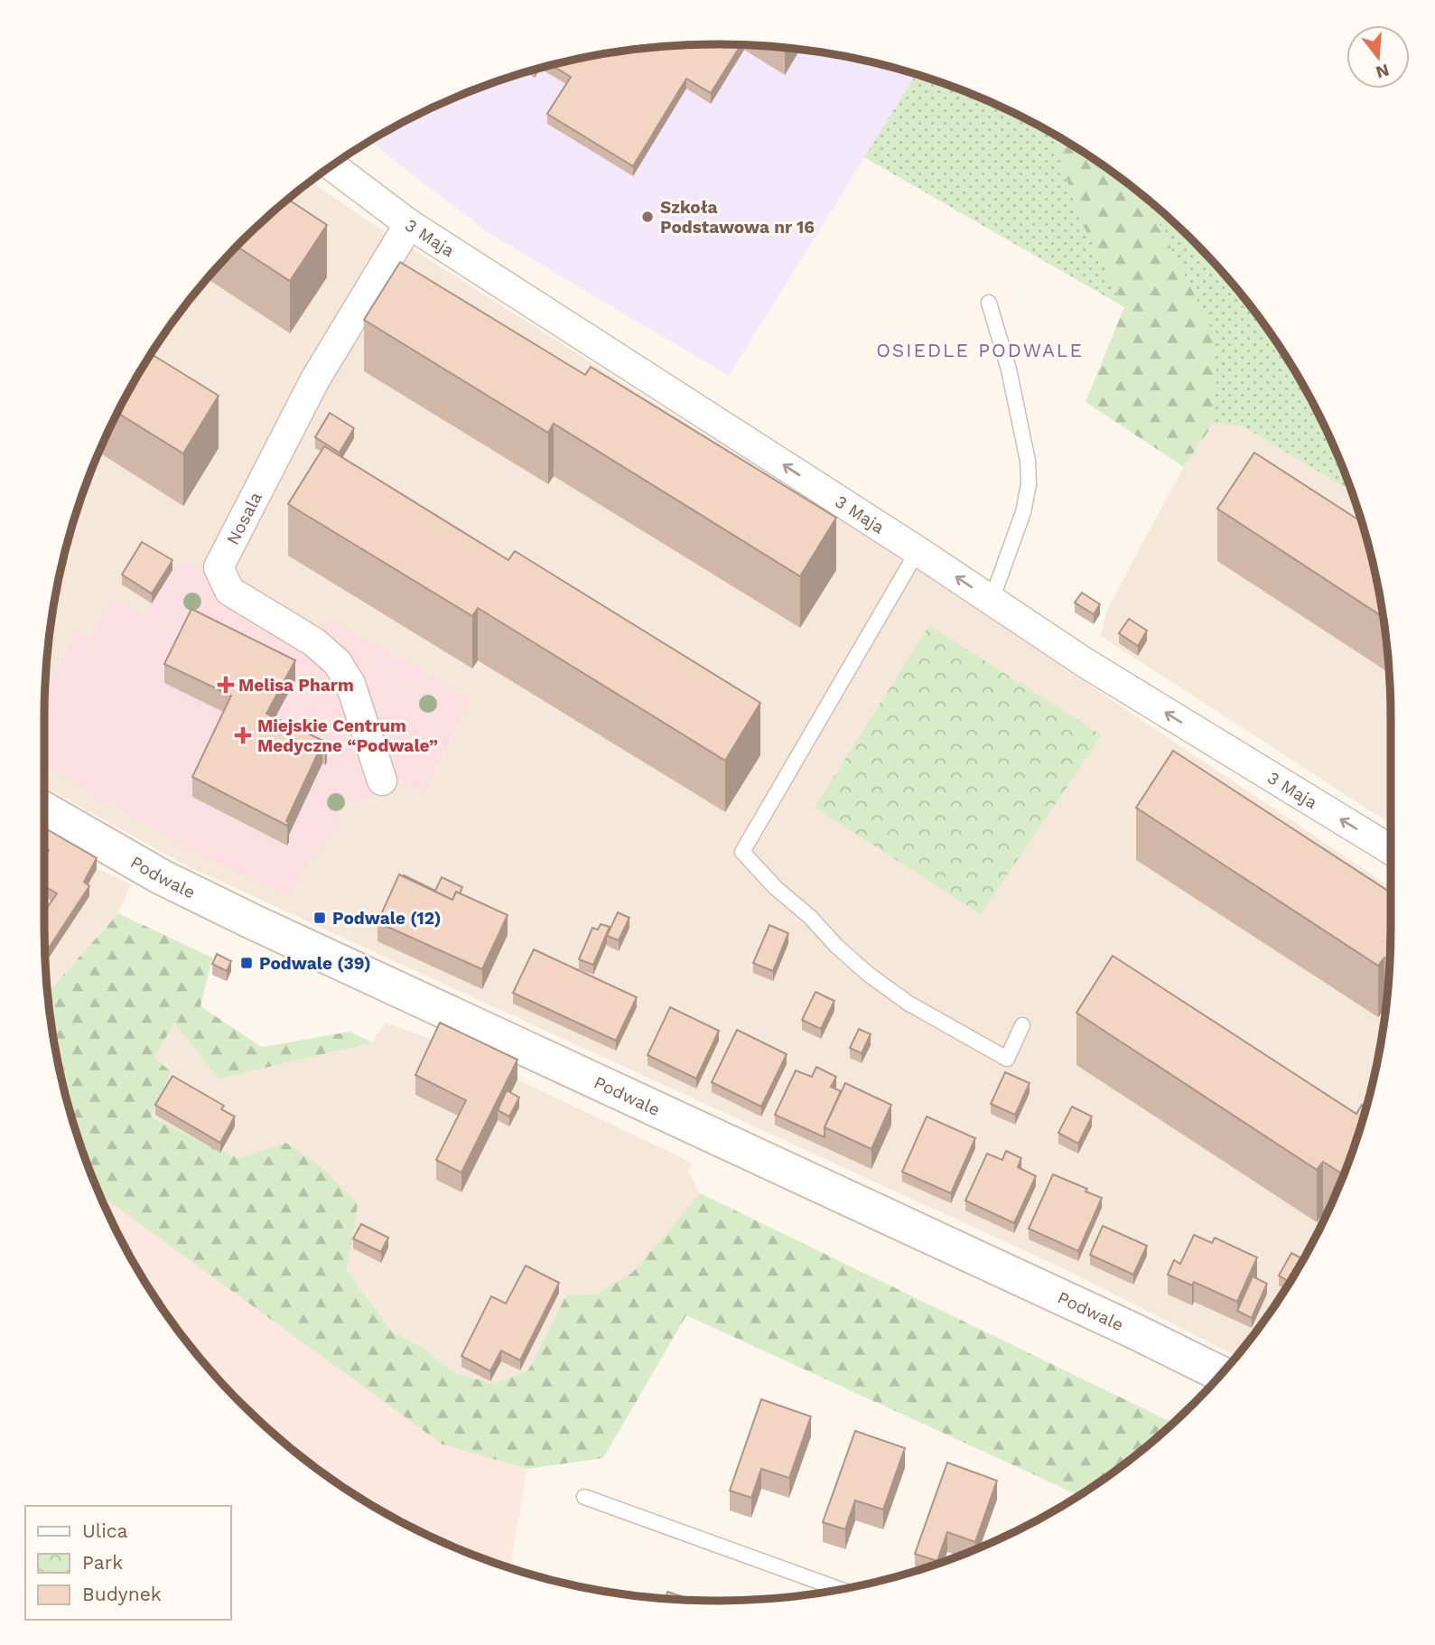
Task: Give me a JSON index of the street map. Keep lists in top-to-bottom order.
{
  "streets": {
    "street": ["3 Maja", "Nosala", "Podwale"]
  },
  "crossings": [
    ["3 Maja", "Nosala"]
  ],
  "one_way": ["3 Maja"],
  "districts": ["OSIEDLE PODWALE"],
  "places": {
    "other": ["Szkoła Podstawowa nr 16"],
    "health": ["Melisa Pharm", "Miejskie Centrum Medyczne “Podwale”"],
    "transit": ["Podwale (12)", "Podwale (39)"]
  },
  "legend": ["Ulica", "Park", "Budynek"],
  "north": "bottom"
}
